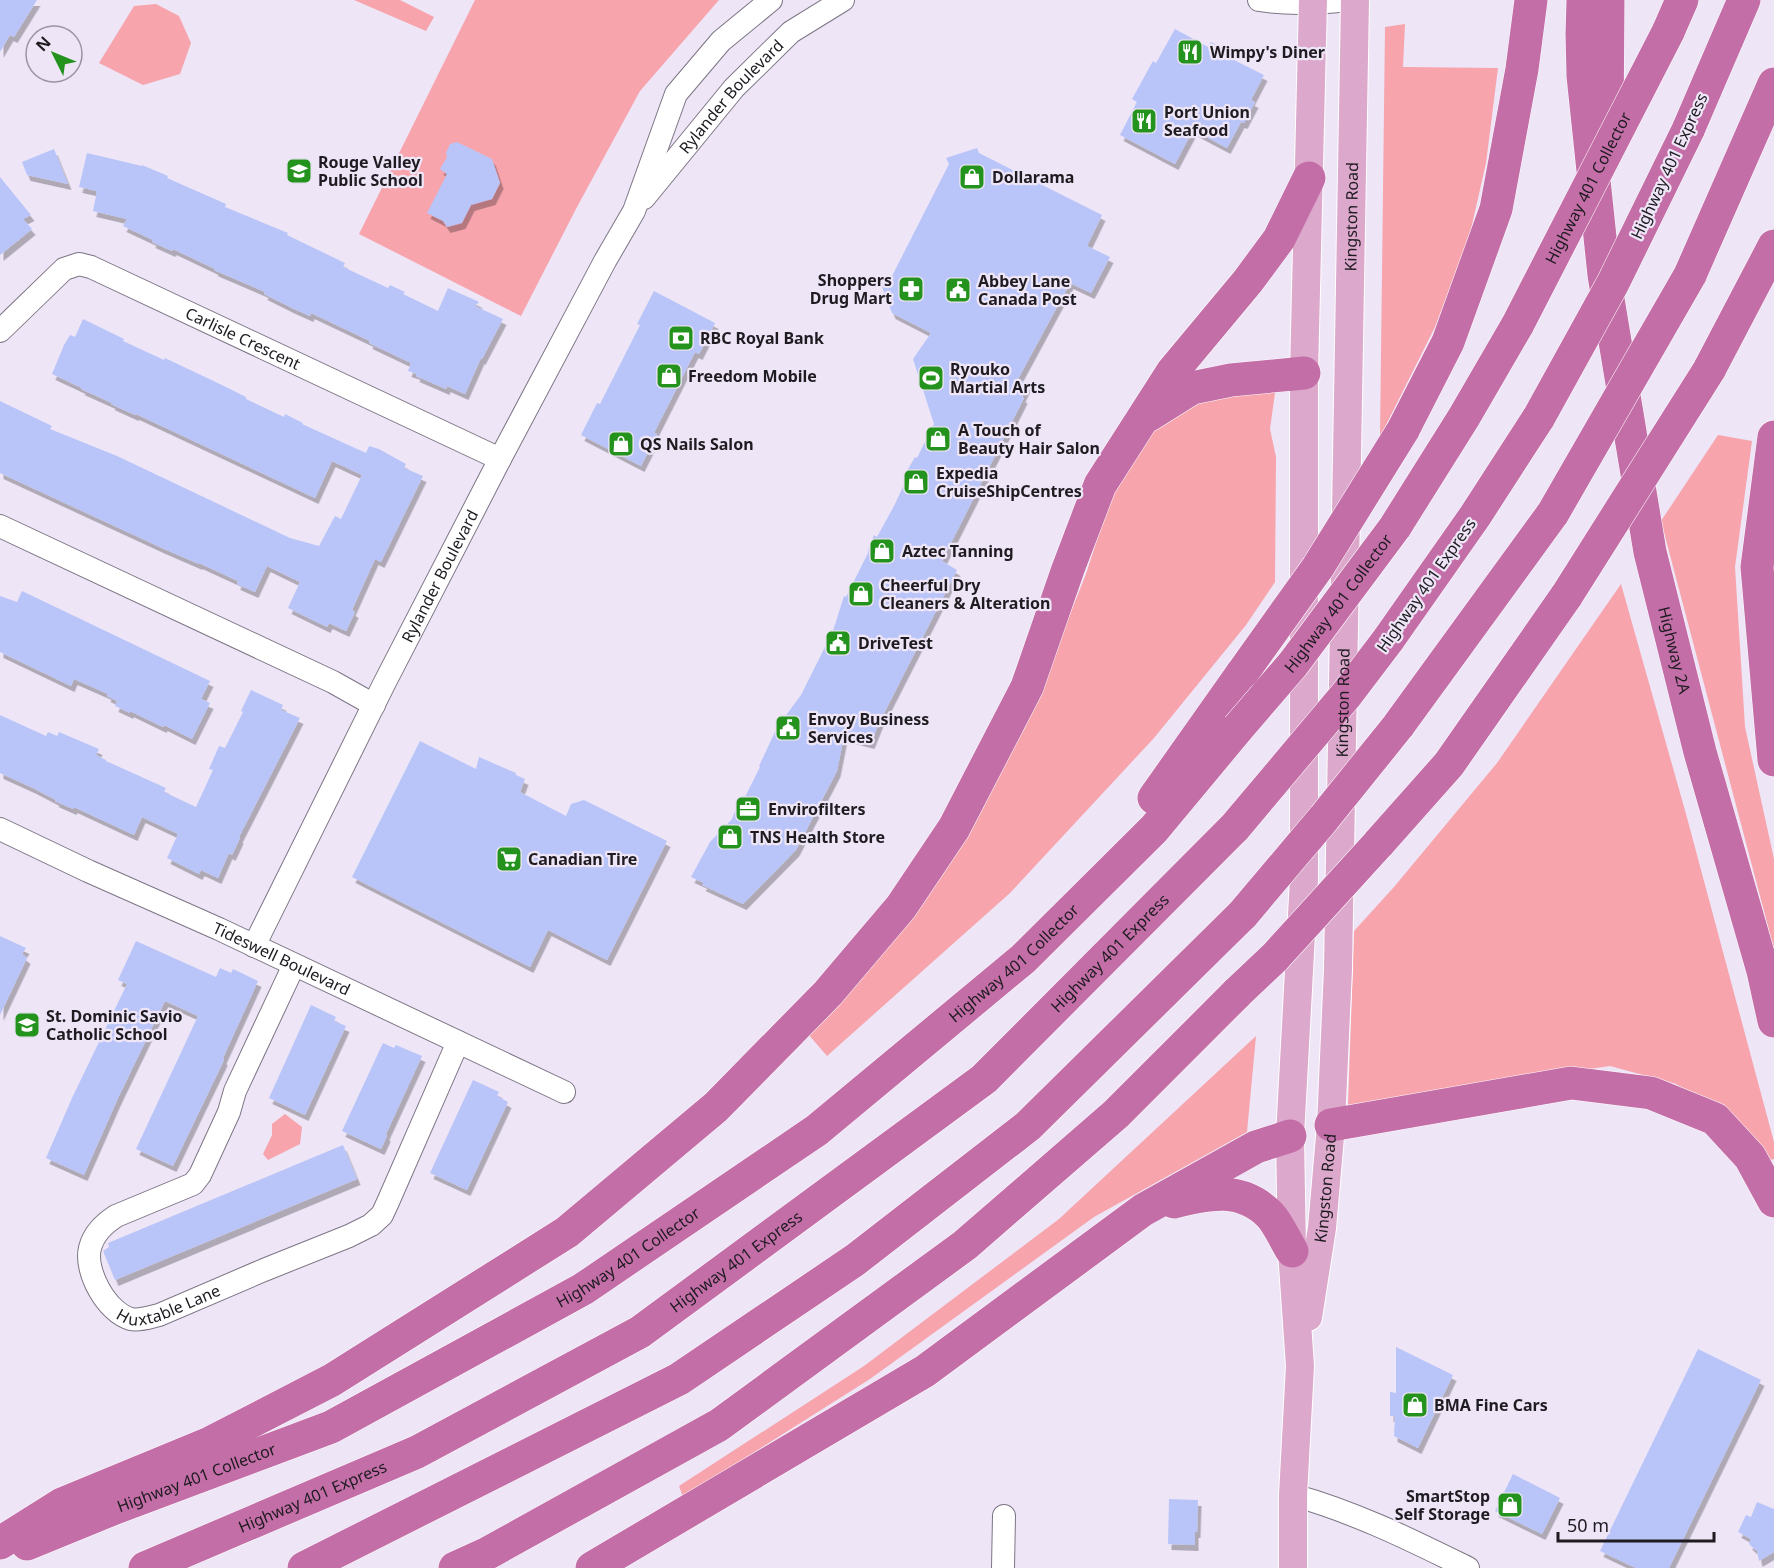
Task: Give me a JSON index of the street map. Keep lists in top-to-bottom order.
{
  "streets": {
    "highway": ["Highway 401 Express", "Highway 401 Collector", "Highway 2A"],
    "main road": ["Kingston Road"],
    "street": [
      "Rylander Boulevard",
      "Carlisle Crescent",
      "Tideswell Boulevard",
      "Huxtable Lane"
    ]
  },
  "crossings": [
    ["Rylander Boulevard", "Carlisle Crescent"],
    ["Rylander Boulevard", "Tideswell Boulevard"],
    ["Tideswell Boulevard", "Huxtable Lane"]
  ],
  "places": {
    "restaurant": ["Wimpy's Diner", "Port Union Seafood"],
    "school or university": ["Rouge Valley Public School", "St. Dominic Savio Catholic School"],
    "shop": [
      "Dollarama",
      "Freedom Mobile",
      "A Touch of Beauty Hair Salon",
      "QS Nails Salon",
      "Expedia CruiseShipCentres",
      "Aztec Tanning",
      "Cheerful Dry Cleaners & Alteration",
      "TNS Health Store",
      "BMA Fine Cars",
      "SmartStop Self Storage"
    ],
    "pharmacy": ["Shoppers Drug Mart"],
    "public building": ["Abbey Lane Canada Post", "DriveTest", "Envoy Business Services"],
    "bank": ["RBC Royal Bank"],
    "sports": ["Ryouko Martial Arts"],
    "office": ["Envirofilters"],
    "supermarket": ["Canadian Tire"]
  },
  "scale_bar": "50 m",
  "north": "top left"
}
